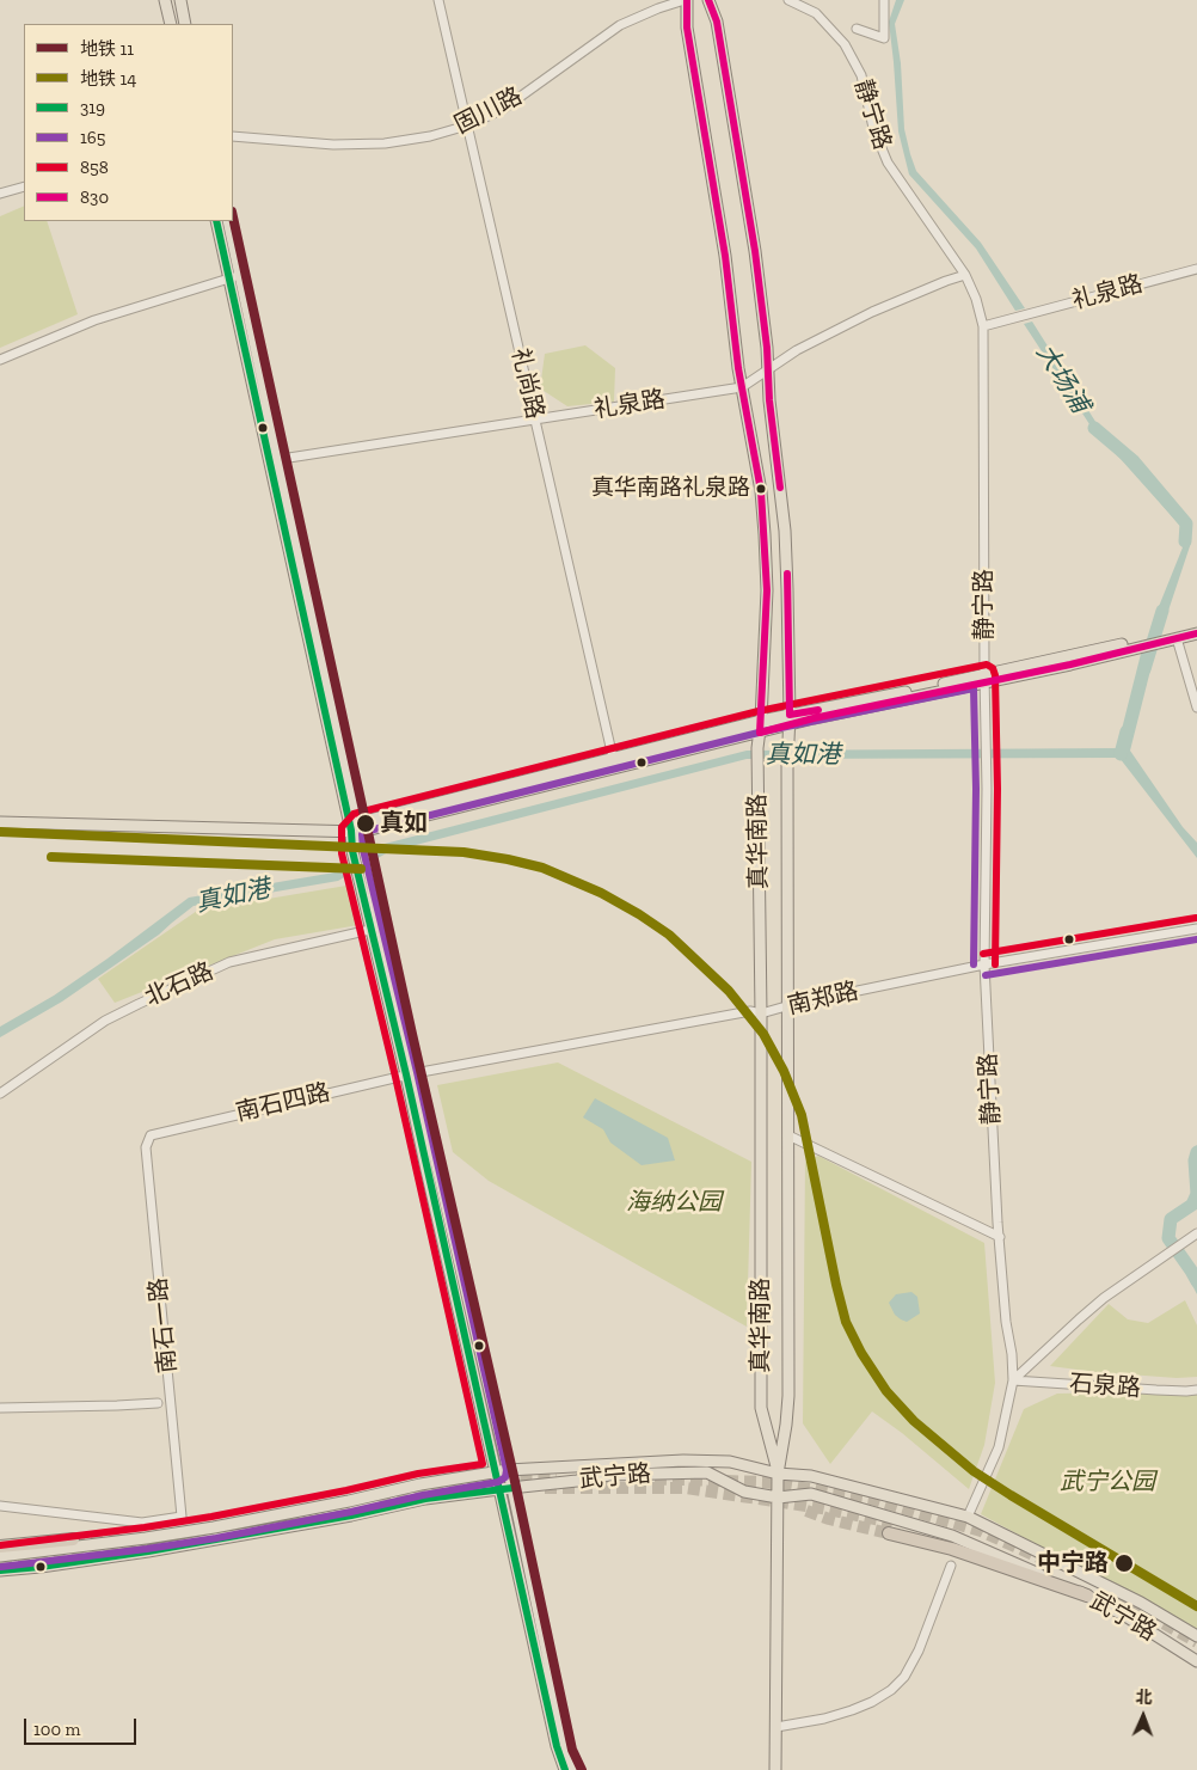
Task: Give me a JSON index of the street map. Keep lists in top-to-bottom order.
{
  "streets": {
    "main road": ["真华南路", "武宁路"],
    "street": [
      "固川路",
      "静宁路",
      "礼泉路",
      "礼尚路",
      "北石路",
      "南郑路",
      "南石四路",
      "南石一路",
      "石泉路"
    ]
  },
  "crossings": [
    ["固川路", "礼尚路"],
    ["固川路", "真华南路"],
    ["静宁路", "礼泉路"],
    ["静宁路", "南郑路"],
    ["静宁路", "石泉路"],
    ["礼泉路", "礼尚路"],
    ["礼泉路", "真华南路"],
    ["真华南路", "南郑路"],
    ["真华南路", "武宁路"],
    ["南郑路", "南石四路"],
    ["南石四路", "南石一路"]
  ],
  "water": ["大场浦", "真如港"],
  "parks": ["海纳公园", "武宁公园"],
  "places": ["真华南路礼泉路", "真如", "中宁路"],
  "lines": [
    "transit line 830",
    "metro line 11",
    "transit line 319",
    "transit line 858",
    "transit line 165",
    "metro line 14"
  ],
  "legend": [
    "地铁 11",
    "地铁 14",
    "319",
    "165",
    "858",
    "830"
  ],
  "scale_bar": "100 m",
  "north": "top"
}
